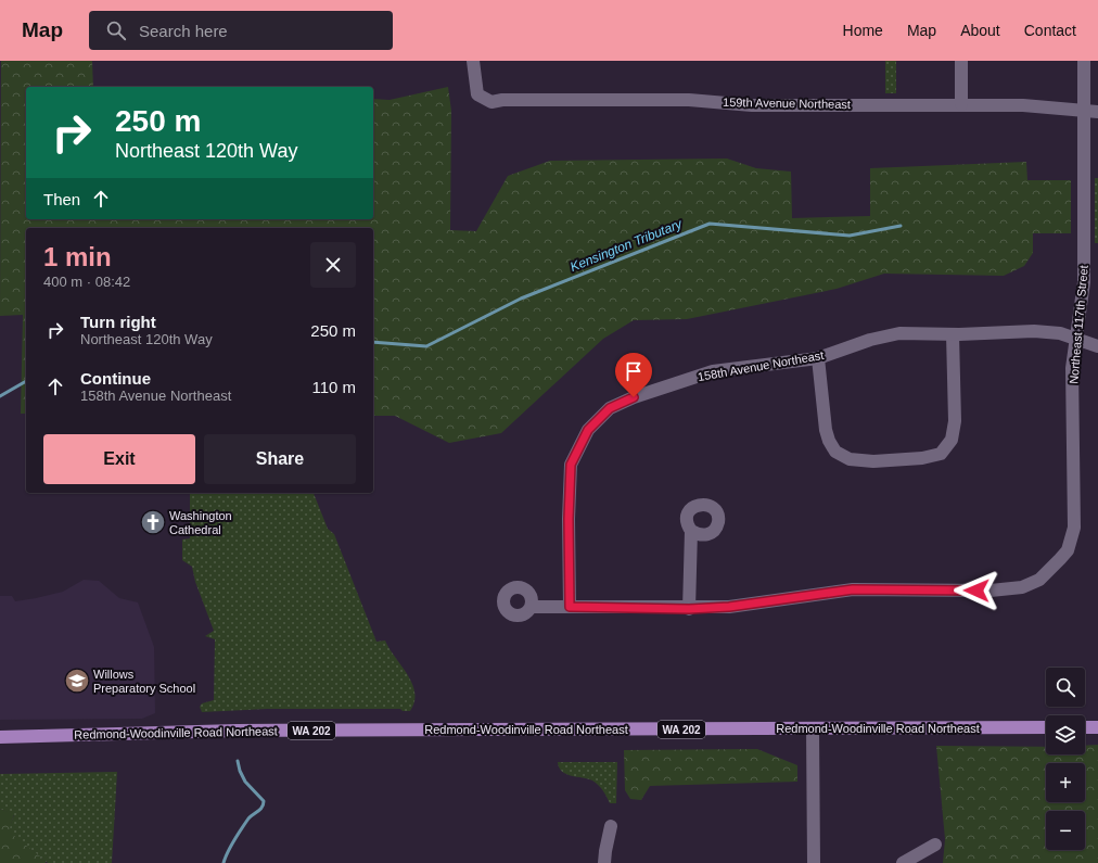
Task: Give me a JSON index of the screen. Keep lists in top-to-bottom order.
{
  "streets": {
    "main road": ["Redmond-Woodinville Road Northeast", "WA 202"],
    "street": ["159th Avenue Northeast", "Northeast 117th Street", "158th Avenue Northeast"]
  },
  "crossings": [
    ["159th Avenue Northeast", "Northeast 117th Street"],
    ["Northeast 117th Street", "158th Avenue Northeast"]
  ],
  "water": ["Kensington Tributary"],
  "places": {
    "church": ["Washington Cathedral"],
    "school or university": ["Willows Preparatory School"]
  },
  "page": {
    "header": "Map",
    "search": "Search here",
    "nav": [
      "Home",
      "Map",
      "About",
      "Contact"
    ],
    "turn": ["250 m", "Northeast 120th Way"],
    "then": "Then",
    "heading": ["1 min", "400 m · 08:42"],
    "list": [
      {
        "name": "Turn right",
        "note": "Northeast 120th Way",
        "value": "250 m"
      },
      {
        "name": "Continue",
        "note": "158th Avenue Northeast",
        "value": "110 m"
      }
    ],
    "buttons": ["Exit", "Share"],
    "map_buttons": ["+", "−"]
  }
}
